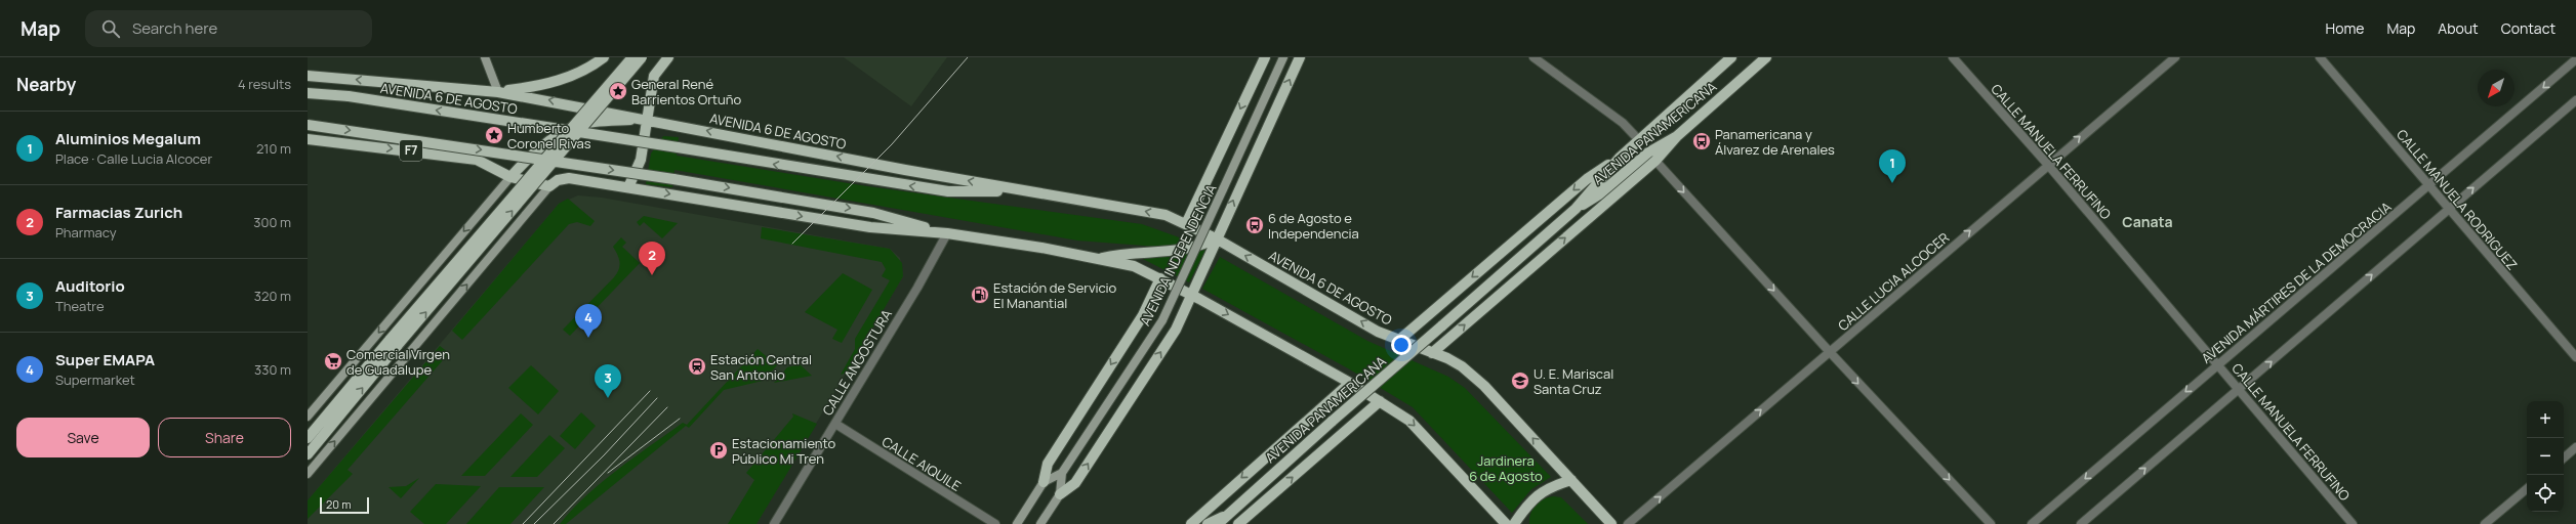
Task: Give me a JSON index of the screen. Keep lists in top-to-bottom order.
{
  "streets": {
    "main road": [
      "AVENIDA 6 DE AGOSTO",
      "AVENIDA PANAMERICANA",
      "F7",
      "AVENIDA INDEPENDENCIA"
    ],
    "street": [
      "CALLE MANUELA FERRUFINO",
      "CALLE MANUELA RODRIGUEZ",
      "CALLE LUCIA ALCOCER",
      "AVENIDA MÁRTIRES DE LA DEMOCRACIA",
      "CALLE ANGOSTURA",
      "CALLE AIQUILE"
    ]
  },
  "crossings": [
    ["CALLE MANUELA FERRUFINO", "CALLE LUCIA ALCOCER"],
    ["CALLE MANUELA FERRUFINO", "AVENIDA MÁRTIRES DE LA DEMOCRACIA"],
    ["CALLE MANUELA RODRIGUEZ", "AVENIDA MÁRTIRES DE LA DEMOCRACIA"],
    ["CALLE ANGOSTURA", "CALLE AIQUILE"]
  ],
  "one_way": ["CALLE LUCIA ALCOCER"],
  "districts": ["Canata"],
  "parks": ["Jardinera 6 de Agosto"],
  "places": {
    "place": ["General René Barrientos Ortuño", "Humberto Coronel Rivas"],
    "bus stop": ["Panamericana y Álvarez de Arenales", "6 de Agosto e Independencia"],
    "fuel station": ["Estación de Servicio El Manantial"],
    "supermarket": ["Comercial Virgen de Guadalupe"],
    "station": ["Estación Central San Antonio"],
    "school or university": ["U. E. Mariscal Santa Cruz"],
    "parking": ["Estacionamiento Público Mi Tren"]
  },
  "scale_bar": "20 m",
  "north": "bottom left",
  "page": {
    "header": "Map",
    "search": "Search here",
    "nav": [
      "Home",
      "Map",
      "About",
      "Contact"
    ],
    "heading": ["Nearby", "4 results"],
    "list": [
      {
        "mark": "1",
        "name": "Aluminios Megalum",
        "note": "Place · Calle Lucia Alcocer",
        "value": "210 m"
      },
      {
        "mark": "2",
        "name": "Farmacias Zurich",
        "note": "Pharmacy",
        "value": "300 m"
      },
      {
        "mark": "3",
        "name": "Auditorio",
        "note": "Theatre",
        "value": "320 m"
      },
      {
        "mark": "4",
        "name": "Super EMAPA",
        "note": "Supermarket",
        "value": "330 m"
      }
    ],
    "pins": [
      "1",
      "2",
      "4",
      "3"
    ],
    "map_buttons": ["+", "−"],
    "buttons": ["Save", "Share"],
    "scale": "20 m"
  }
}
